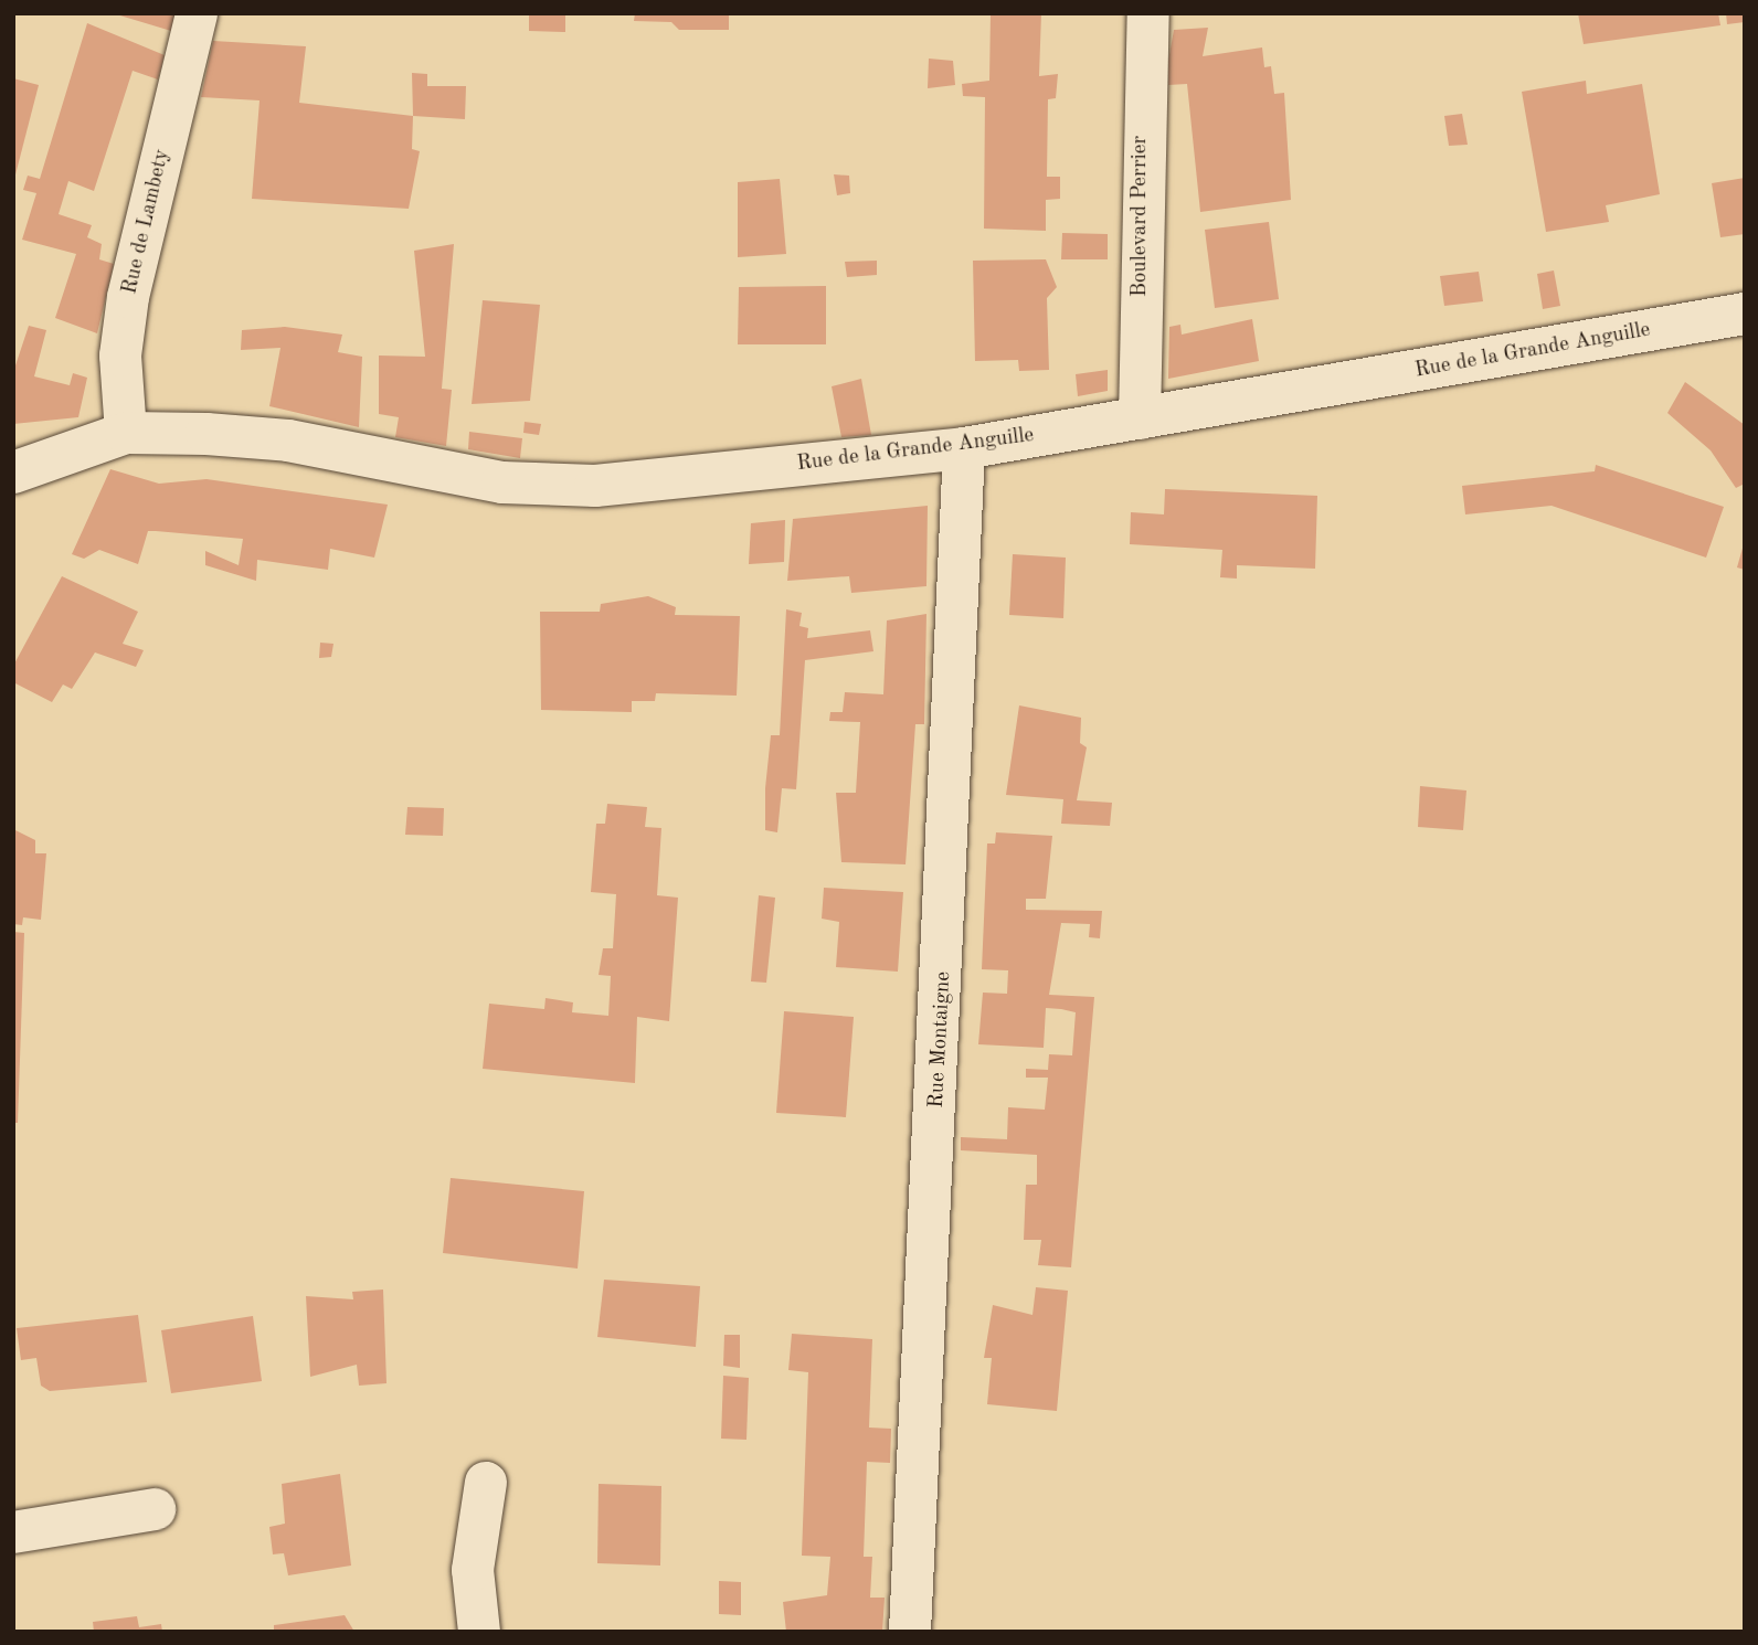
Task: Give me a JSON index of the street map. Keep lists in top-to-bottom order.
{
  "streets": {
    "street": [
      "Boulevard Perrier",
      "Rue de Lambety",
      "Rue de la Grande Anguille",
      "Rue Montaigne"
    ]
  },
  "crossings": [
    ["Boulevard Perrier", "Rue de la Grande Anguille"],
    ["Rue de Lambety", "Rue de la Grande Anguille"],
    ["Rue de la Grande Anguille", "Rue Montaigne"]
  ]
}
